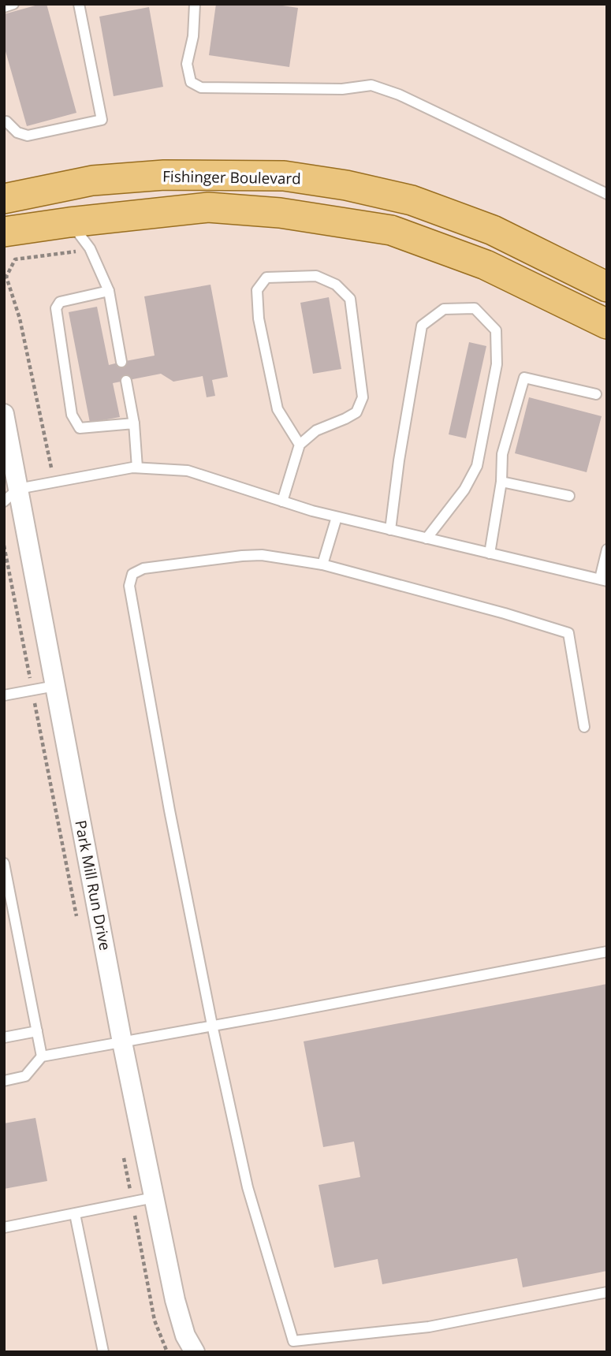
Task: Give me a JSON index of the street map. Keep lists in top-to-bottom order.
{
  "streets": {
    "main road": ["Fishinger Boulevard"],
    "street": ["Park Mill Run Drive"]
  }
}
